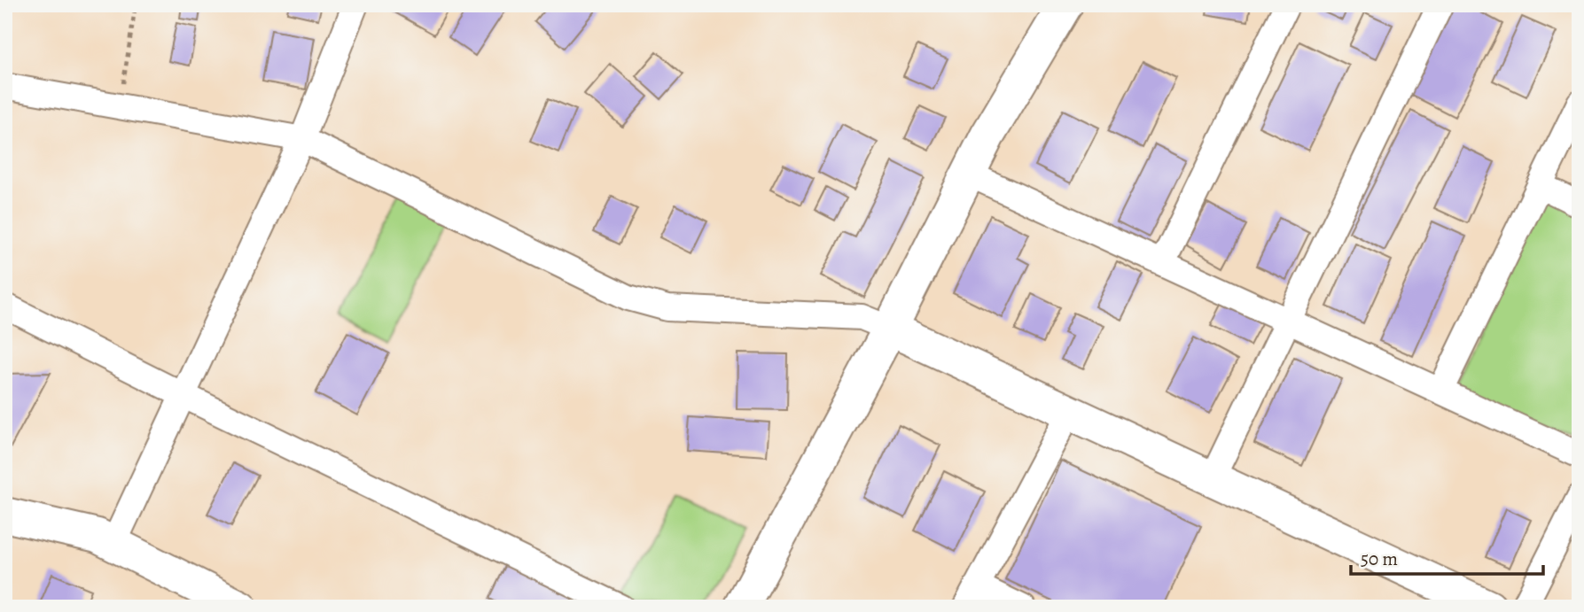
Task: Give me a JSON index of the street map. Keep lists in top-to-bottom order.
{
  "scale_bar": "50 m"
}
